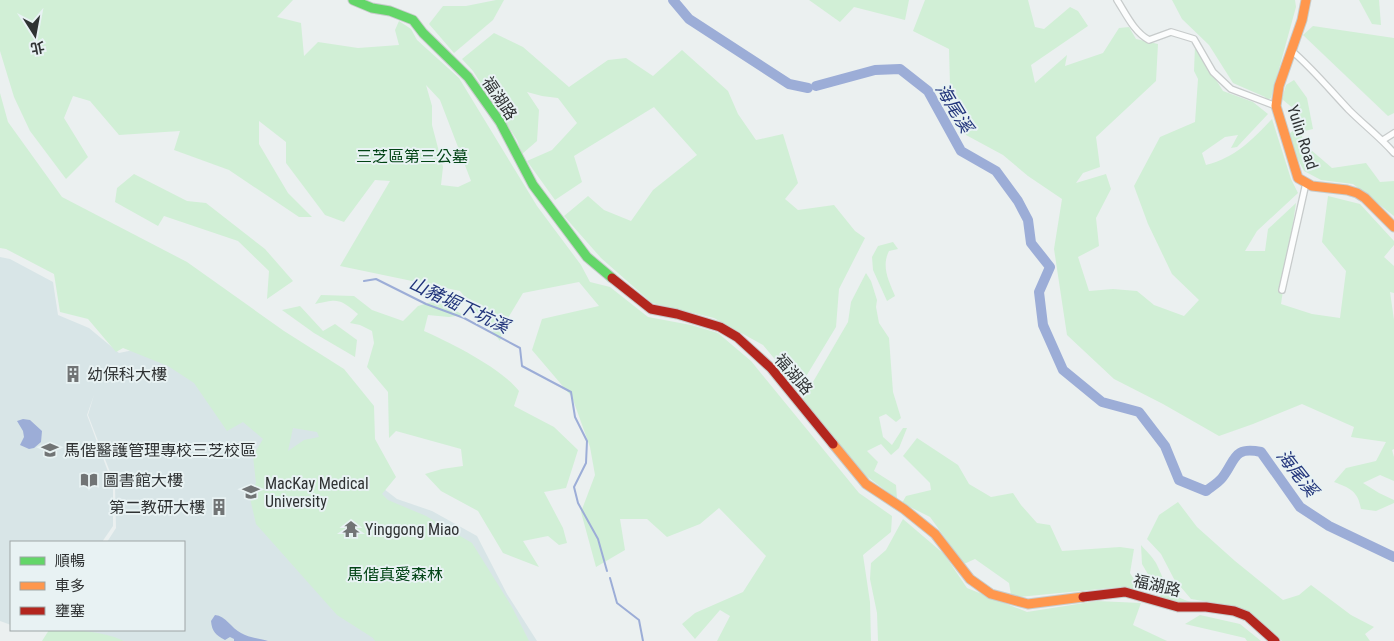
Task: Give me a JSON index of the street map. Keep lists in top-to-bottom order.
{
  "streets": {
    "street": ["福湖路", "Yulin Road"]
  },
  "water": ["海尾溪", "山豬堀下坑溪"],
  "parks": ["三芝區第三公墓", "馬偕真愛森林"],
  "places": {
    "building": ["幼保科大樓", "第二教研大樓"],
    "school or university": ["馬偕醫護管理專校三芝校區", "MacKay Medical University"],
    "library": ["圖書館大樓"],
    "temple": ["Yinggong Miao"]
  },
  "legend": ["順暢", "車多", "壅塞"],
  "north": "bottom"
}
